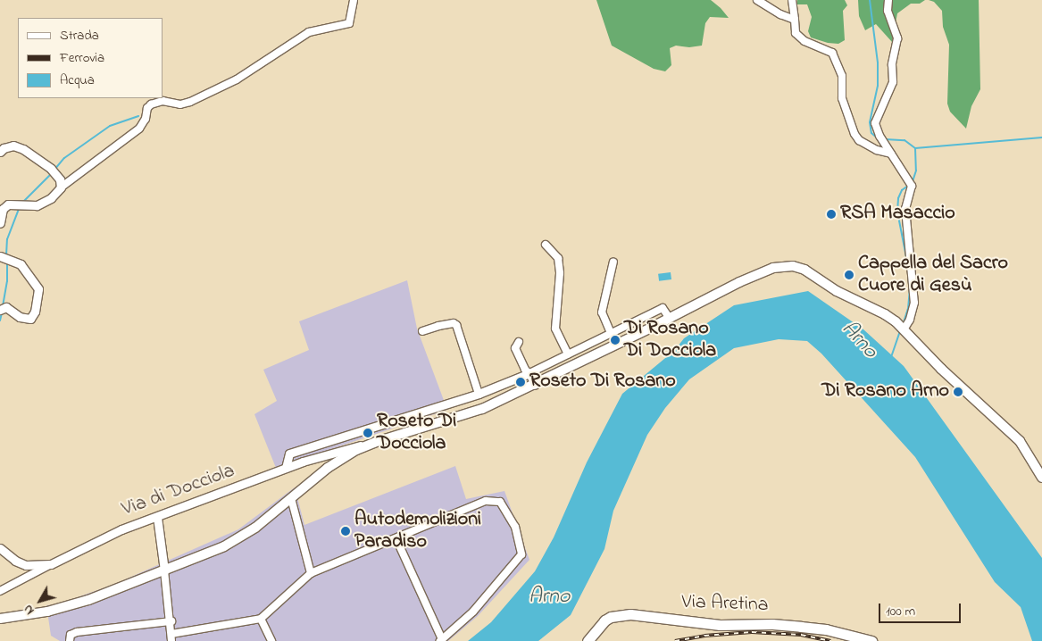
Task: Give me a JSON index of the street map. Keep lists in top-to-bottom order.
{
  "streets": {
    "main road": ["Via Aretina"],
    "street": ["Via di Docciola"]
  },
  "water": ["Arno"],
  "places": [
    "RSA Masaccio",
    "Cappella del Sacro Cuore di Gesù",
    "Di Rosano Di Docciola",
    "Roseto Di Rosano",
    "Di Rosano Arno",
    "Roseto Di Docciola",
    "Autodemolizioni Paradiso"
  ],
  "legend": ["Strada", "Ferrovia", "Acqua"],
  "scale_bar": "100 m",
  "north": "bottom left"
}
